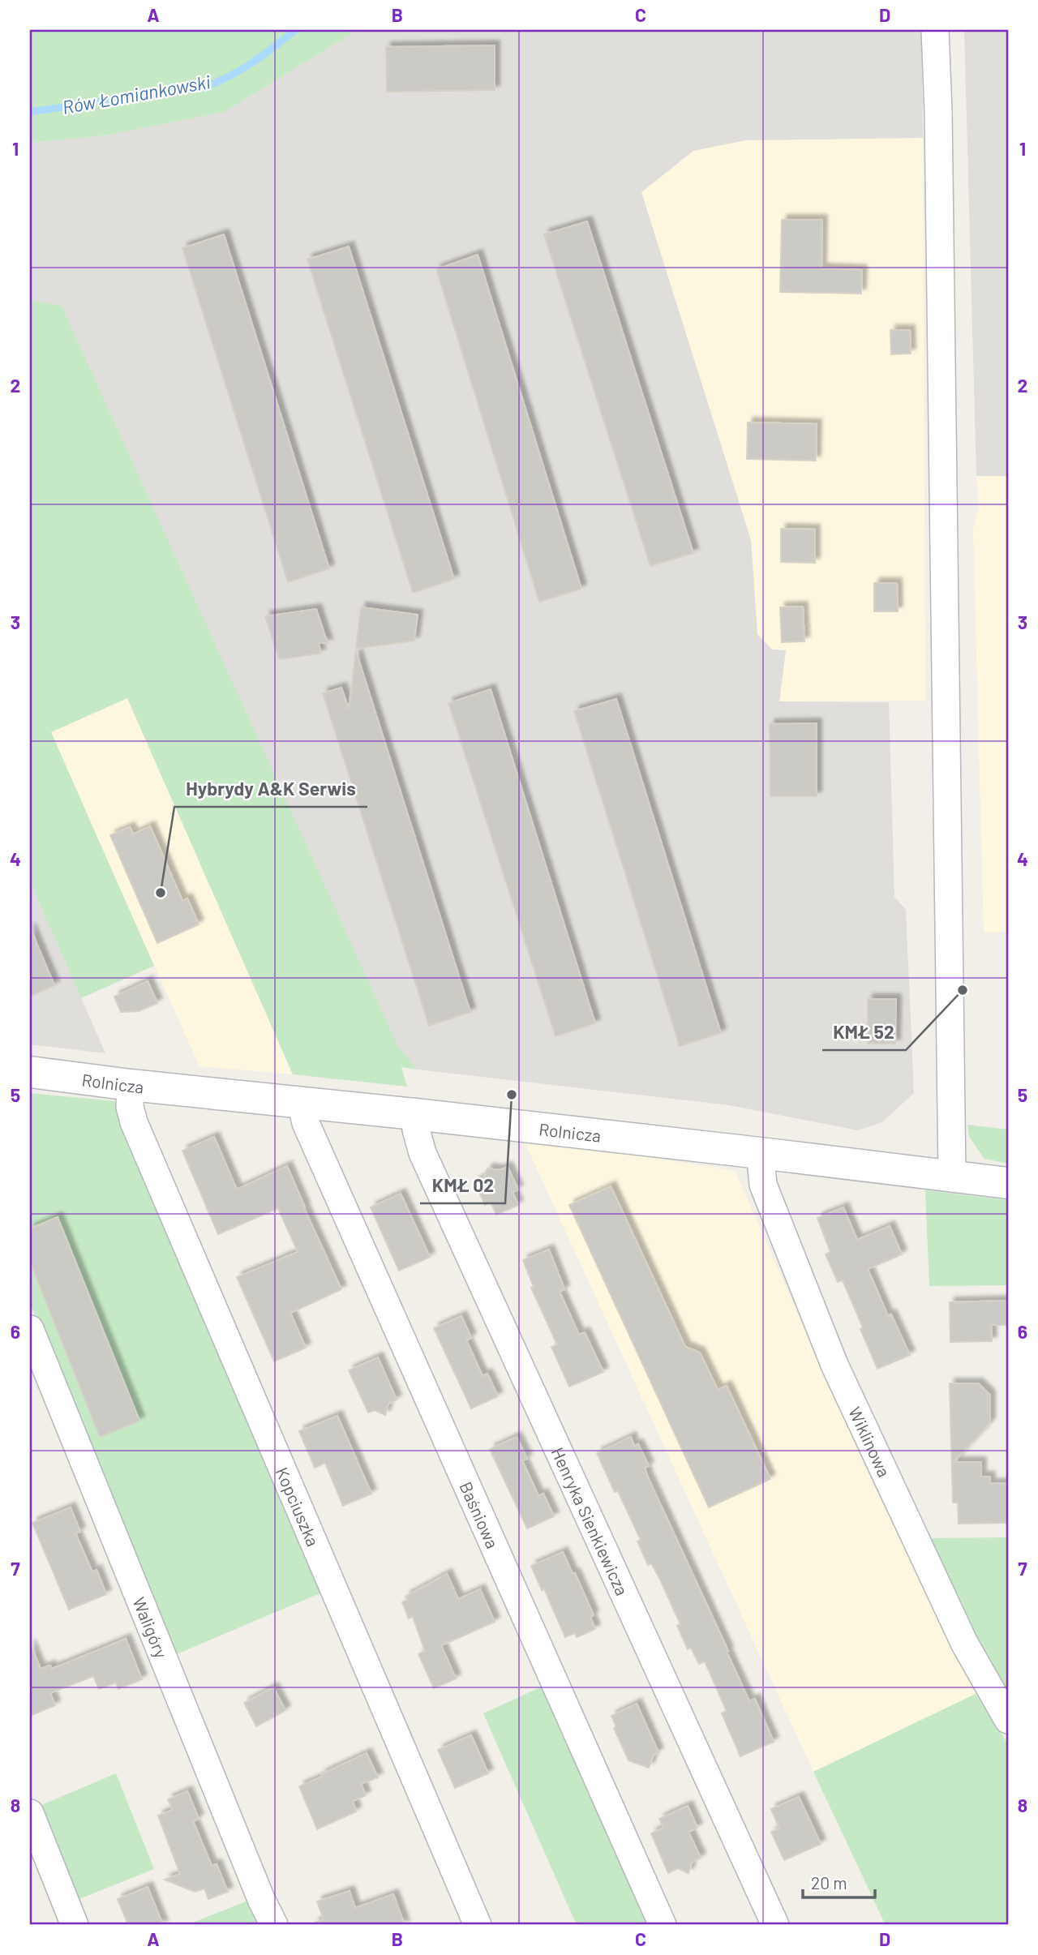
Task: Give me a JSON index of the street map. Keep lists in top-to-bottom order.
{
  "streets": {
    "street": [
      "Rolnicza",
      "Wiklinowa",
      "Kopciuszka",
      "Baśniowa",
      "Henryka Sienkiewicza",
      "Waligóry"
    ]
  },
  "crossings": [
    ["Rolnicza", "Wiklinowa"],
    ["Rolnicza", "Kopciuszka"],
    ["Rolnicza", "Baśniowa"],
    ["Rolnicza", "Henryka Sienkiewicza"]
  ],
  "water": ["Rów Łomiankowski"],
  "places": ["Hybrydy A&K Serwis", "KMŁ 52", "KMŁ 02"],
  "scale_bar": "20 m",
  "grid": {
    "columns": [
      "A",
      "B",
      "C",
      "D"
    ],
    "rows": [
      "1",
      "2",
      "3",
      "4",
      "5",
      "6",
      "7",
      "8"
    ]
  }
}
